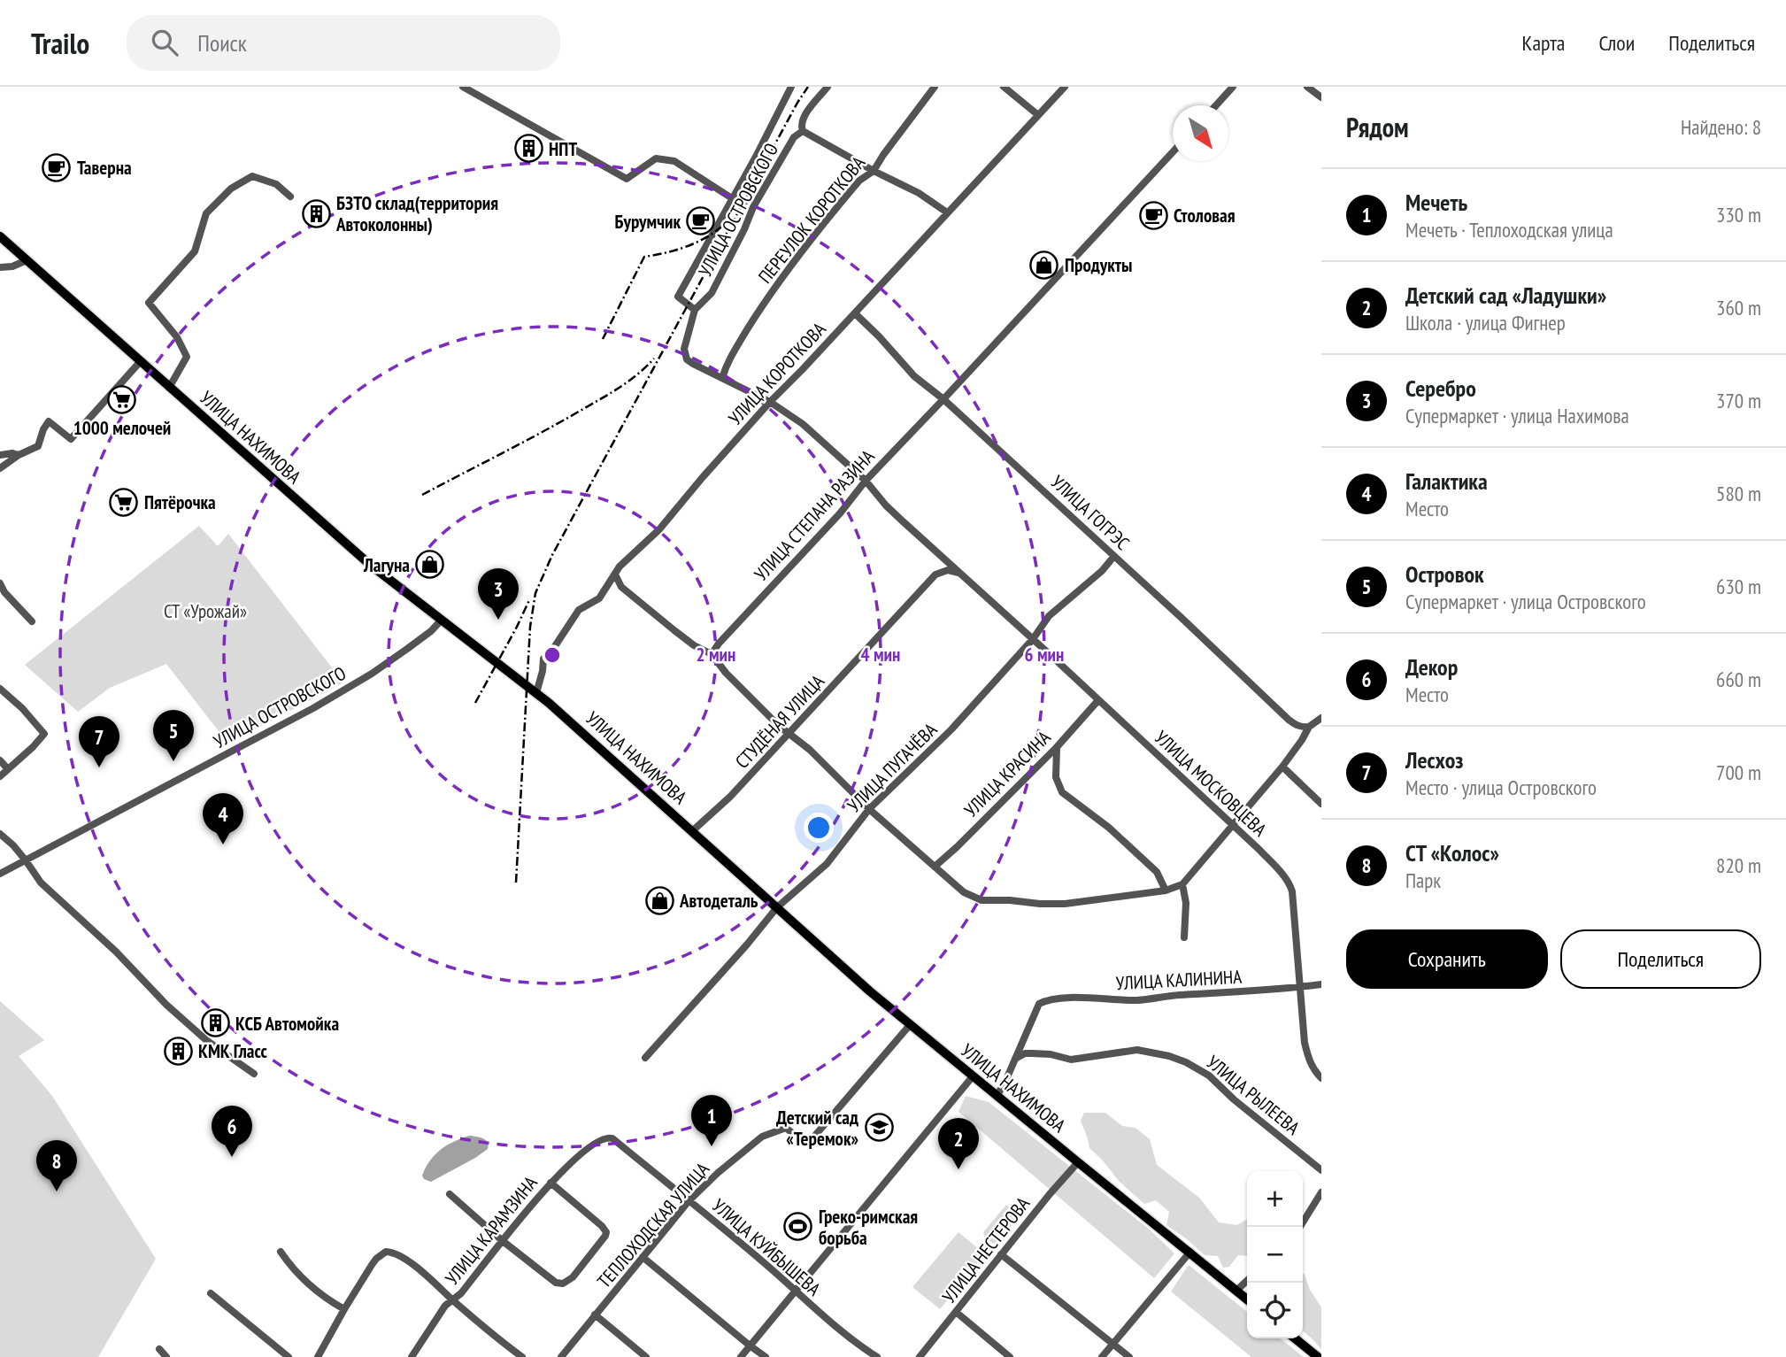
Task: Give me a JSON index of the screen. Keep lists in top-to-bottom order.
{
  "streets": {
    "main road": ["УЛИЦА НАХИМОВА"],
    "street": [
      "УЛИЦА ОСТРОВСКОГО",
      "ПЕРЕУЛОК КОРОТКОВА",
      "УЛИЦА КОРОТКОВА",
      "УЛИЦА ГОГРЭС",
      "УЛИЦА СТЕПАНА РАЗИНА",
      "СТУДЁНАЯ УЛИЦА",
      "УЛИЦА ПУГАЧЁВА",
      "УЛИЦА КРАСИНА",
      "УЛИЦА МОСКОВЦЕВА",
      "УЛИЦА КАЛИНИНА",
      "УЛИЦА РЫЛЕЕВА",
      "ТЕПЛОХОДСКАЯ УЛИЦА",
      "УЛИЦА КАРАМЗИНА",
      "УЛИЦА КУЙБЫШЕВА",
      "УЛИЦА НЕСТЕРОВА"
    ]
  },
  "crossings": [
    ["УЛИЦА ОСТРОВСКОГО", "УЛИЦА НАХИМОВА"],
    ["УЛИЦА ОСТРОВСКОГО", "УЛИЦА МОСКОВЦЕВА"],
    ["ПЕРЕУЛОК КОРОТКОВА", "УЛИЦА МОСКОВЦЕВА"],
    ["УЛИЦА КОРОТКОВА", "УЛИЦА НАХИМОВА"],
    ["УЛИЦА КОРОТКОВА", "УЛИЦА ГОГРЭС"],
    ["УЛИЦА КОРОТКОВА", "УЛИЦА МОСКОВЦЕВА"],
    ["УЛИЦА НАХИМОВА", "СТУДЁНАЯ УЛИЦА"],
    ["УЛИЦА НАХИМОВА", "УЛИЦА ПУГАЧЁВА"],
    ["УЛИЦА НАХИМОВА", "ТЕПЛОХОДСКАЯ УЛИЦА"],
    ["УЛИЦА НАХИМОВА", "УЛИЦА НЕСТЕРОВА"],
    ["УЛИЦА ГОГРЭС", "УЛИЦА СТЕПАНА РАЗИНА"],
    ["УЛИЦА ГОГРЭС", "УЛИЦА ПУГАЧЁВА"],
    ["УЛИЦА СТЕПАНА РАЗИНА", "УЛИЦА МОСКОВЦЕВА"],
    ["УЛИЦА ПУГАЧЁВА", "УЛИЦА МОСКОВЦЕВА"],
    ["УЛИЦА КРАСИНА", "УЛИЦА МОСКОВЦЕВА"],
    ["УЛИЦА МОСКОВЦЕВА", "УЛИЦА КАЛИНИНА"],
    ["УЛИЦА КАЛИНИНА", "УЛИЦА РЫЛЕЕВА"],
    ["ТЕПЛОХОДСКАЯ УЛИЦА", "УЛИЦА КУЙБЫШЕВА"],
    ["УЛИЦА КАРАМЗИНА", "УЛИЦА КУЙБЫШЕВА"]
  ],
  "parks": ["СТ «Урожай»"],
  "places": {
    "building": [
      "НПТ",
      "БЗТО склад(территория Автоколонны)",
      "КСБ Автомойка",
      "КМК Гласс"
    ],
    "cafe": ["Таверна", "Столовая", "Бурумчик"],
    "shop": ["Продукты", "Лагуна", "Автодеталь"],
    "supermarket": ["1000 мелочей", "Пятёрочка"],
    "school or university": ["Детский сад «Теремок»"],
    "sports": ["Греко-римская борьба"]
  },
  "north": "bottom right",
  "page": {
    "header": "Trailo",
    "search": "Поиск",
    "nav": ["Карта", "Слои", "Поделиться"],
    "heading": ["Рядом", "Найдено: 8"],
    "list": [
      {
        "mark": "1",
        "name": "Мечеть",
        "note": "Мечеть · Теплоходская улица",
        "value": "330 m"
      },
      {
        "mark": "2",
        "name": "Детский сад «Ладушки»",
        "note": "Школа · улица Фигнер",
        "value": "360 m"
      },
      {
        "mark": "3",
        "name": "Серебро",
        "note": "Супермаркет · улица Нахимова",
        "value": "370 m"
      },
      {
        "mark": "4",
        "name": "Галактика",
        "note": "Место",
        "value": "580 m"
      },
      {
        "mark": "5",
        "name": "Островок",
        "note": "Супермаркет · улица Островского",
        "value": "630 m"
      },
      {
        "mark": "6",
        "name": "Декор",
        "note": "Место",
        "value": "660 m"
      },
      {
        "mark": "7",
        "name": "Лесхоз",
        "note": "Место · улица Островского",
        "value": "700 m"
      },
      {
        "mark": "8",
        "name": "СТ «Колос»",
        "note": "Парк",
        "value": "820 m"
      }
    ],
    "pins": [
      "3",
      "5",
      "7",
      "4",
      "1",
      "6",
      "2",
      "8"
    ],
    "buttons": ["Сохранить", "Поделиться"],
    "map_buttons": ["+", "−"]
  },
  "rings": ["2 мин", "4 мин", "6 мин"]
}
